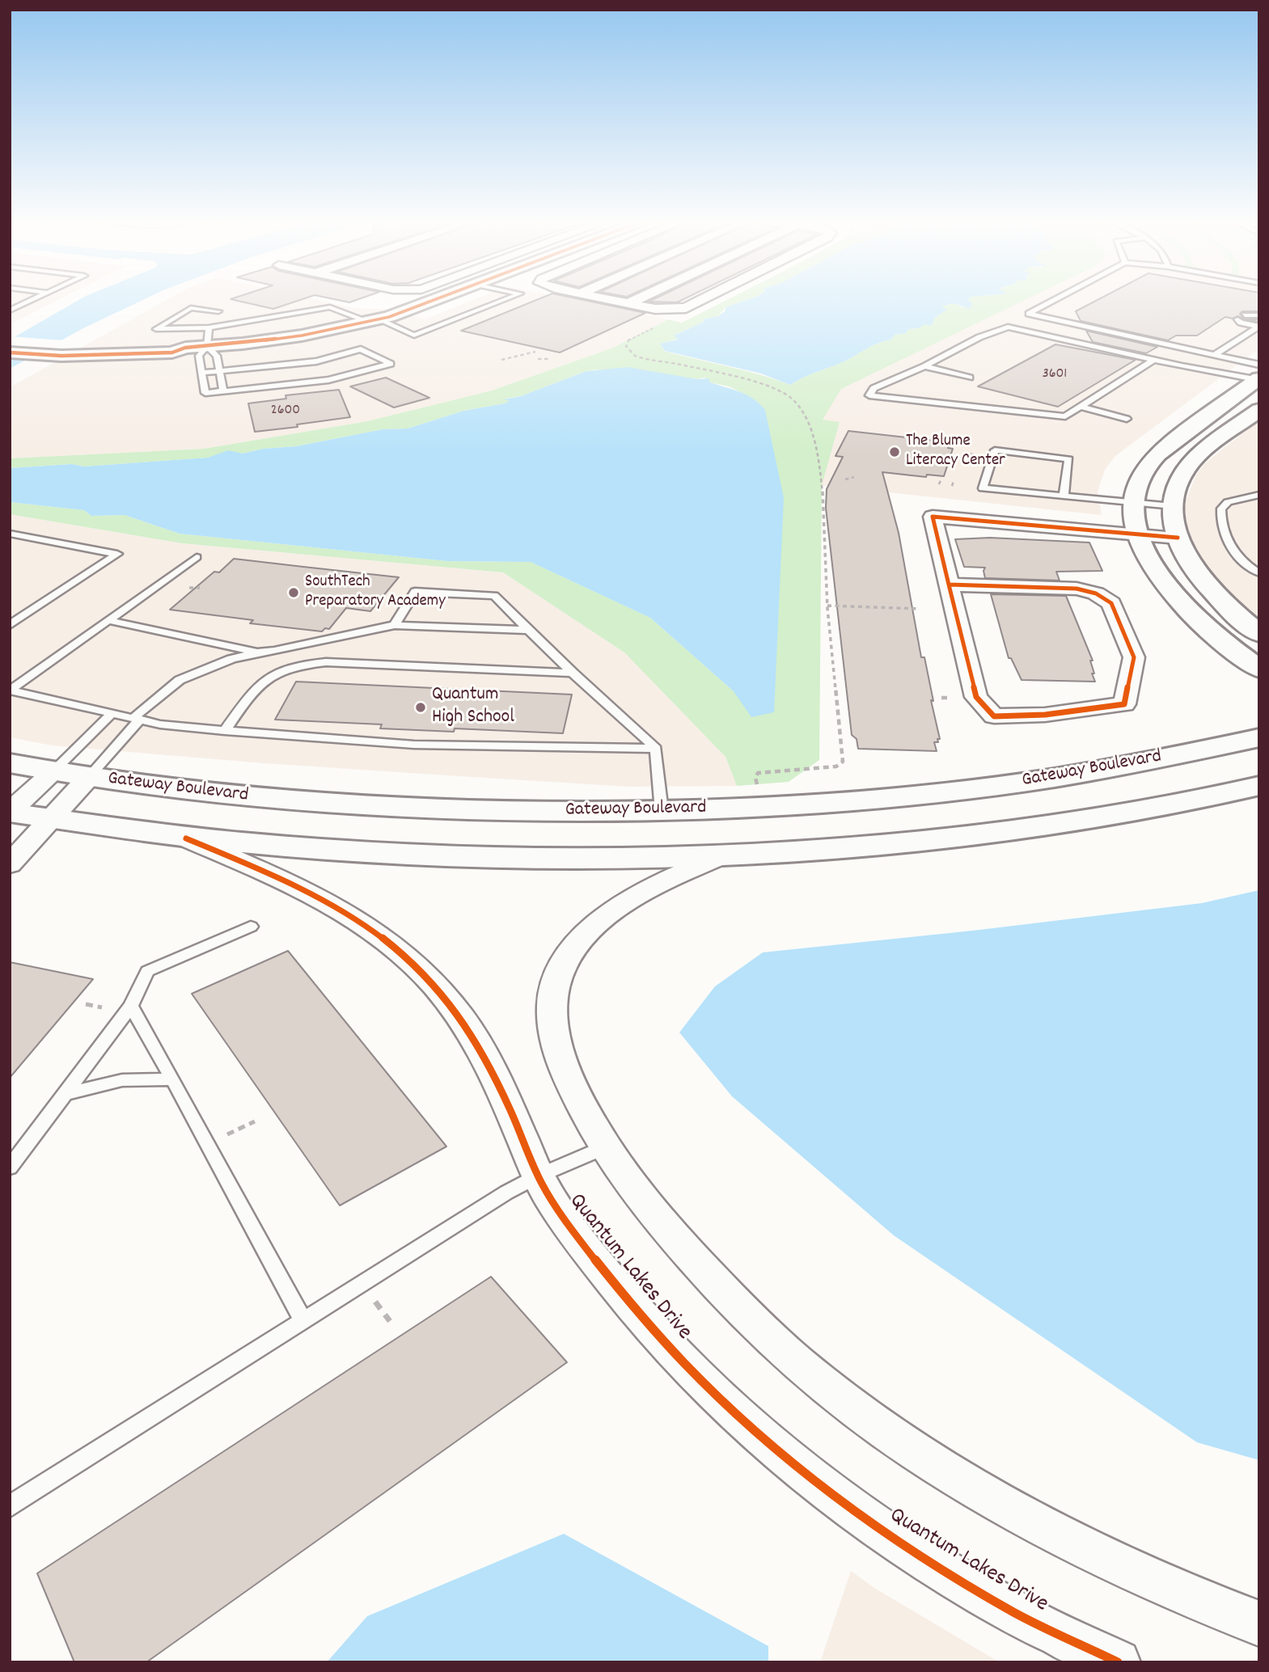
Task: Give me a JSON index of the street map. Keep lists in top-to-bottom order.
{
  "streets": {
    "street": ["Gateway Boulevard", "Quantum Lakes Drive"]
  },
  "places": ["The Blume Literacy Center", "SouthTech Preparatory Academy", "Quantum High School"],
  "house_numbers": ["3601", "2600"]
}
